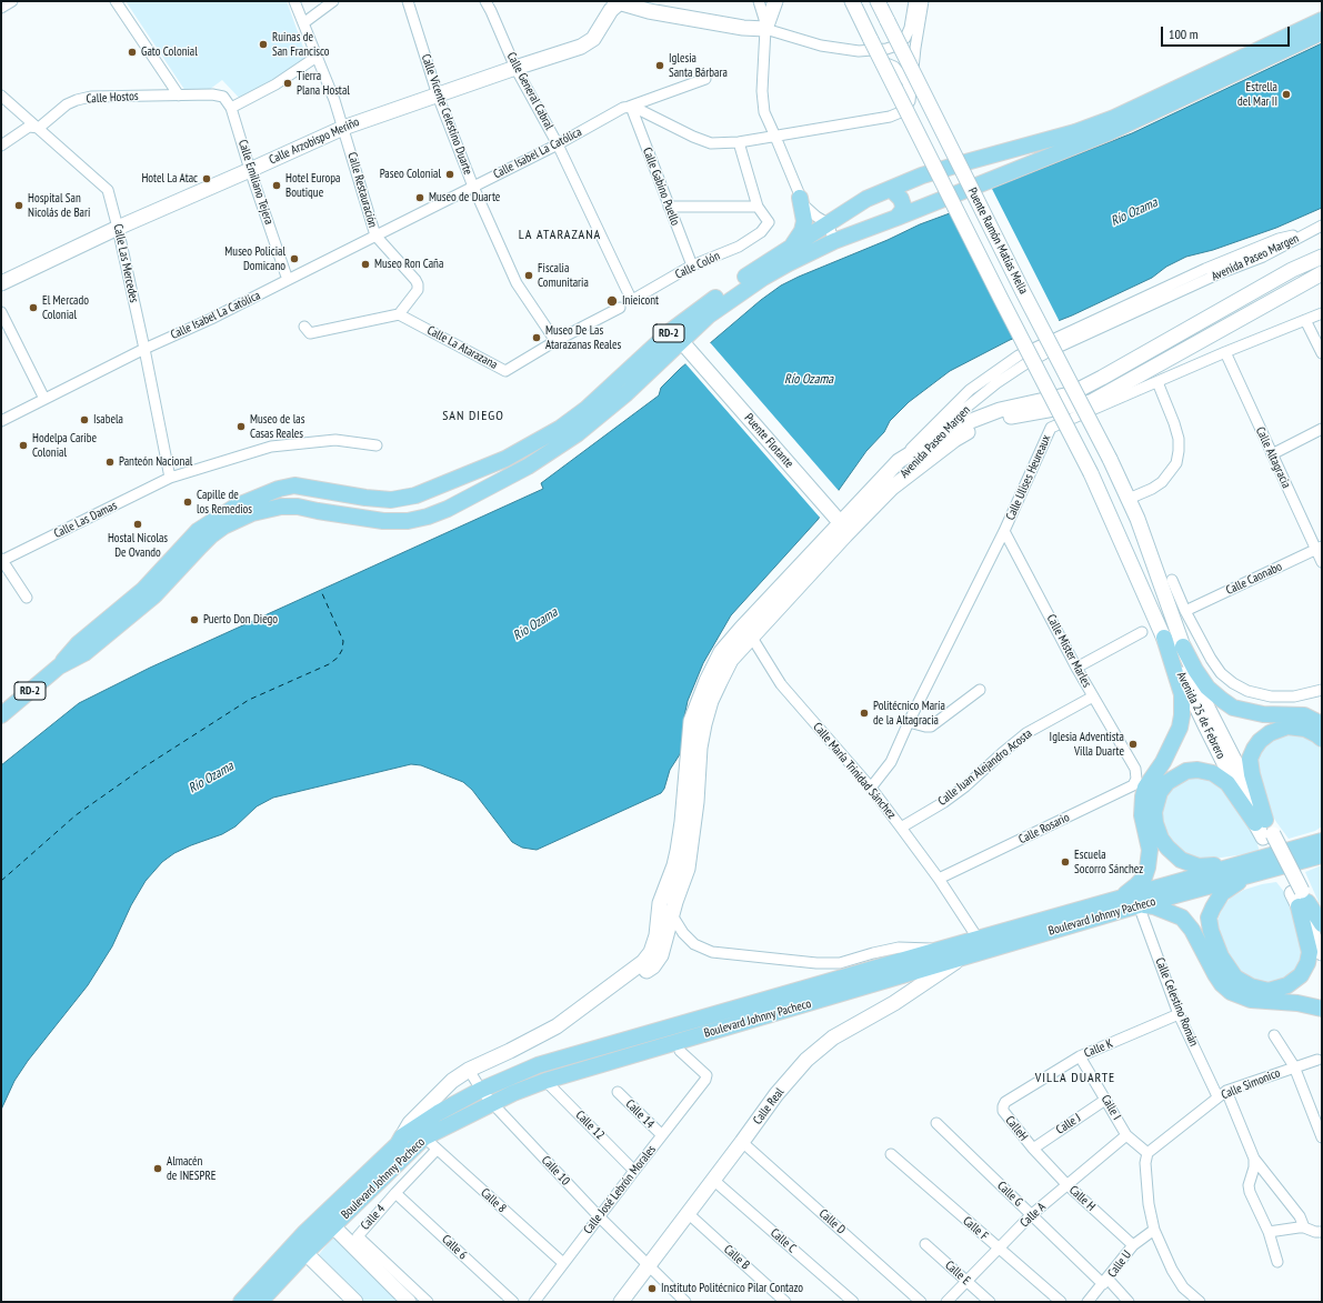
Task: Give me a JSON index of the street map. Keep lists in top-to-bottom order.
{
  "streets": {
    "main road": [
      "Calle Arzobispo Meriño",
      "Puente Ramón Matías Mella",
      "RD-2",
      "Puente Flotante",
      "Avenida 25 de Febrero",
      "Boulevard Johnny Pacheco",
      "Calle Real"
    ],
    "street": [
      "Calle General Cabral",
      "Calle Hostos",
      "Calle Vicente Celestino Duarte",
      "Calle Isabel La Católica",
      "Calle Emiliano Tejera",
      "Calle Gabino Puello",
      "Calle Restauración",
      "Avenida Paseo Margen",
      "Calle Las Mercedes",
      "Calle Colón",
      "Calle La Atarazana",
      "Calle Altagracia",
      "Calle Ulises Heureaux",
      "Calle Las Damas",
      "Calle Caonabo",
      "Calle Mister Marles",
      "Calle Juan Alejandro Acosta",
      "Calle María Trinidad Sánchez",
      "Calle Rosario",
      "Calle Celestino Román",
      "Calle K",
      "Calle Simonico",
      "Calle I",
      "Calle 14",
      "Calle J",
      "Calle 12",
      "CalleH",
      "Calle 10",
      "Calle José Lebrón Morales",
      "Calle G",
      "Calle H",
      "Calle 8",
      "Calle A",
      "Calle 4",
      "Calle D",
      "Calle F",
      "Calle C",
      "Calle 6",
      "Calle B",
      "Calle U",
      "Calle E"
    ]
  },
  "crossings": [
    ["Calle General Cabral", "Calle Arzobispo Meriño"],
    ["Calle General Cabral", "Calle Isabel La Católica"],
    ["Calle General Cabral", "Calle Colón"],
    ["Calle Hostos", "Calle Emiliano Tejera"],
    ["Calle Hostos", "Calle Las Mercedes"],
    ["Calle Vicente Celestino Duarte", "Calle Arzobispo Meriño"],
    ["Calle Vicente Celestino Duarte", "Calle Isabel La Católica"],
    ["Calle Vicente Celestino Duarte", "Calle La Atarazana"],
    ["Calle Arzobispo Meriño", "Calle Emiliano Tejera"],
    ["Calle Arzobispo Meriño", "Calle Restauración"],
    ["Calle Arzobispo Meriño", "Calle Las Mercedes"],
    ["Calle Isabel La Católica", "Calle Emiliano Tejera"],
    ["Calle Isabel La Católica", "Calle Gabino Puello"],
    ["Calle Isabel La Católica", "Calle Restauración"],
    ["Calle Isabel La Católica", "Calle Las Mercedes"],
    ["Calle Gabino Puello", "Calle Colón"],
    ["Calle Restauración", "Calle La Atarazana"],
    ["Puente Ramón Matías Mella", "Avenida 25 de Febrero"],
    ["Calle Las Mercedes", "Calle Las Damas"],
    ["RD-2", "Puente Flotante"],
    ["Calle Altagracia", "Calle Ulises Heureaux"],
    ["Calle Altagracia", "Calle Caonabo"],
    ["Calle Ulises Heureaux", "Calle Mister Marles"],
    ["Calle Ulises Heureaux", "Calle María Trinidad Sánchez"],
    ["Calle Mister Marles", "Calle Juan Alejandro Acosta"],
    ["Calle Mister Marles", "Calle Rosario"],
    ["Calle Juan Alejandro Acosta", "Calle María Trinidad Sánchez"],
    ["Calle María Trinidad Sánchez", "Calle Rosario"],
    ["Calle María Trinidad Sánchez", "Boulevard Johnny Pacheco"],
    ["Boulevard Johnny Pacheco", "Calle Celestino Román"],
    ["Boulevard Johnny Pacheco", "Calle Real"],
    ["Boulevard Johnny Pacheco", "Calle 12"],
    ["Boulevard Johnny Pacheco", "Calle 10"],
    ["Boulevard Johnny Pacheco", "Calle 8"],
    ["Calle Celestino Román", "Calle K"],
    ["Calle Celestino Román", "Calle Simonico"],
    ["Calle K", "Calle I"],
    ["Calle K", "CalleH"],
    ["Calle Simonico", "Calle I"],
    ["Calle Real", "Calle 10"],
    ["Calle Real", "Calle D"],
    ["Calle Real", "Calle C"],
    ["Calle Real", "Calle B"],
    ["Calle I", "Calle J"],
    ["Calle I", "Calle A"],
    ["Calle 14", "Calle José Lebrón Morales"],
    ["Calle J", "CalleH"],
    ["Calle J", "Calle H"],
    ["Calle 12", "Calle José Lebrón Morales"],
    ["CalleH", "Calle H"],
    ["Calle 10", "Calle José Lebrón Morales"],
    ["Calle José Lebrón Morales", "Calle 8"],
    ["Calle G", "Calle A"],
    ["Calle G", "Calle U"],
    ["Calle H", "Calle A"],
    ["Calle H", "Calle U"],
    ["Calle 8", "Calle 4"],
    ["Calle A", "Calle F"],
    ["Calle A", "Calle E"],
    ["Calle 4", "Calle 6"]
  ],
  "districts": ["LA ATARAZANA", "SAN DIEGO", "VILLA DUARTE"],
  "water": ["Río Ozama"],
  "places": [
    "Ruinas de San Francisco",
    "Gato Colonial",
    "Iglesia Santa Bárbara",
    "Tierra Plana Hostal",
    "Estrella del Mar II",
    "Paseo Colonial",
    "Hotel La Atac",
    "Hotel Europa Boutique",
    "Museo de Duarte",
    "Hospital San Nicolás de Bari",
    "Museo Policial Domicano",
    "Museo Ron Caña",
    "Fiscalia Comunitaria",
    "Inieicont",
    "El Mercado Colonial",
    "Museo De Las Atarazanas Reales",
    "Isabela",
    "Museo de las Casas Reales",
    "Hodelpa Caribe Colonial",
    "Panteón Nacional",
    "Capille de los Remedios",
    "Hostal Nicolas De Ovando",
    "Puerto Don Diego",
    "Politécnico María de la Altagracia",
    "Iglesia Adventista Villa Duarte",
    "Escuela Socorro Sánchez",
    "Almacén de INESPRE",
    "Instituto Politécnico Pilar Contazo"
  ],
  "scale_bar": "100 m"
}
